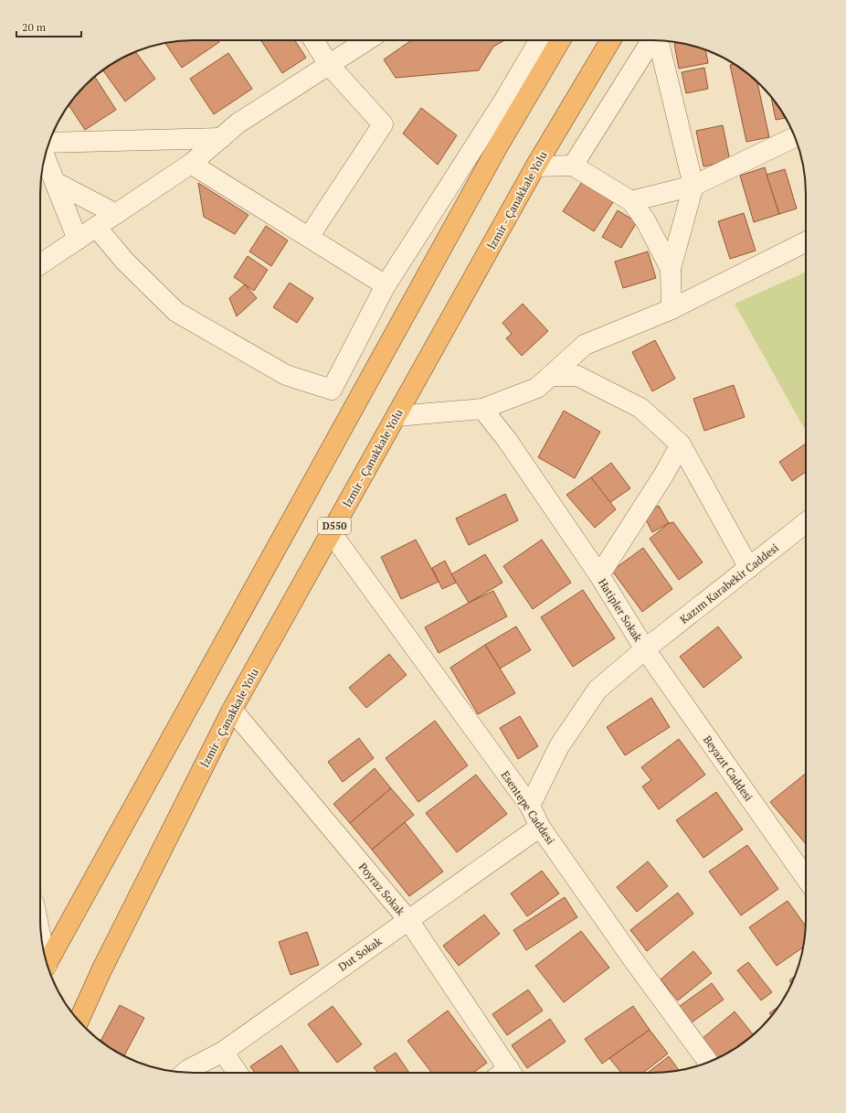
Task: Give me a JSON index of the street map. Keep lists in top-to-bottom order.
{
  "streets": {
    "highway": ["İzmir - Çanakkale Yolu", "D550"],
    "street": [
      "Kazım Karabekir Caddesi",
      "Hatipler Sokak",
      "Beyazıt Caddesi",
      "Esentepe Caddesi",
      "Poyraz Sokak",
      "Dut Sokak"
    ]
  },
  "crossings": [
    ["İzmir - Çanakkale Yolu", "Esentepe Caddesi"],
    ["İzmir - Çanakkale Yolu", "Poyraz Sokak"],
    ["Kazım Karabekir Caddesi", "Hatipler Sokak"],
    ["Kazım Karabekir Caddesi", "Beyazıt Caddesi"],
    ["Hatipler Sokak", "Beyazıt Caddesi"],
    ["Hatipler Sokak", "Esentepe Caddesi"],
    ["Esentepe Caddesi", "Dut Sokak"],
    ["Poyraz Sokak", "Dut Sokak"]
  ],
  "scale_bar": "20 m"
}
